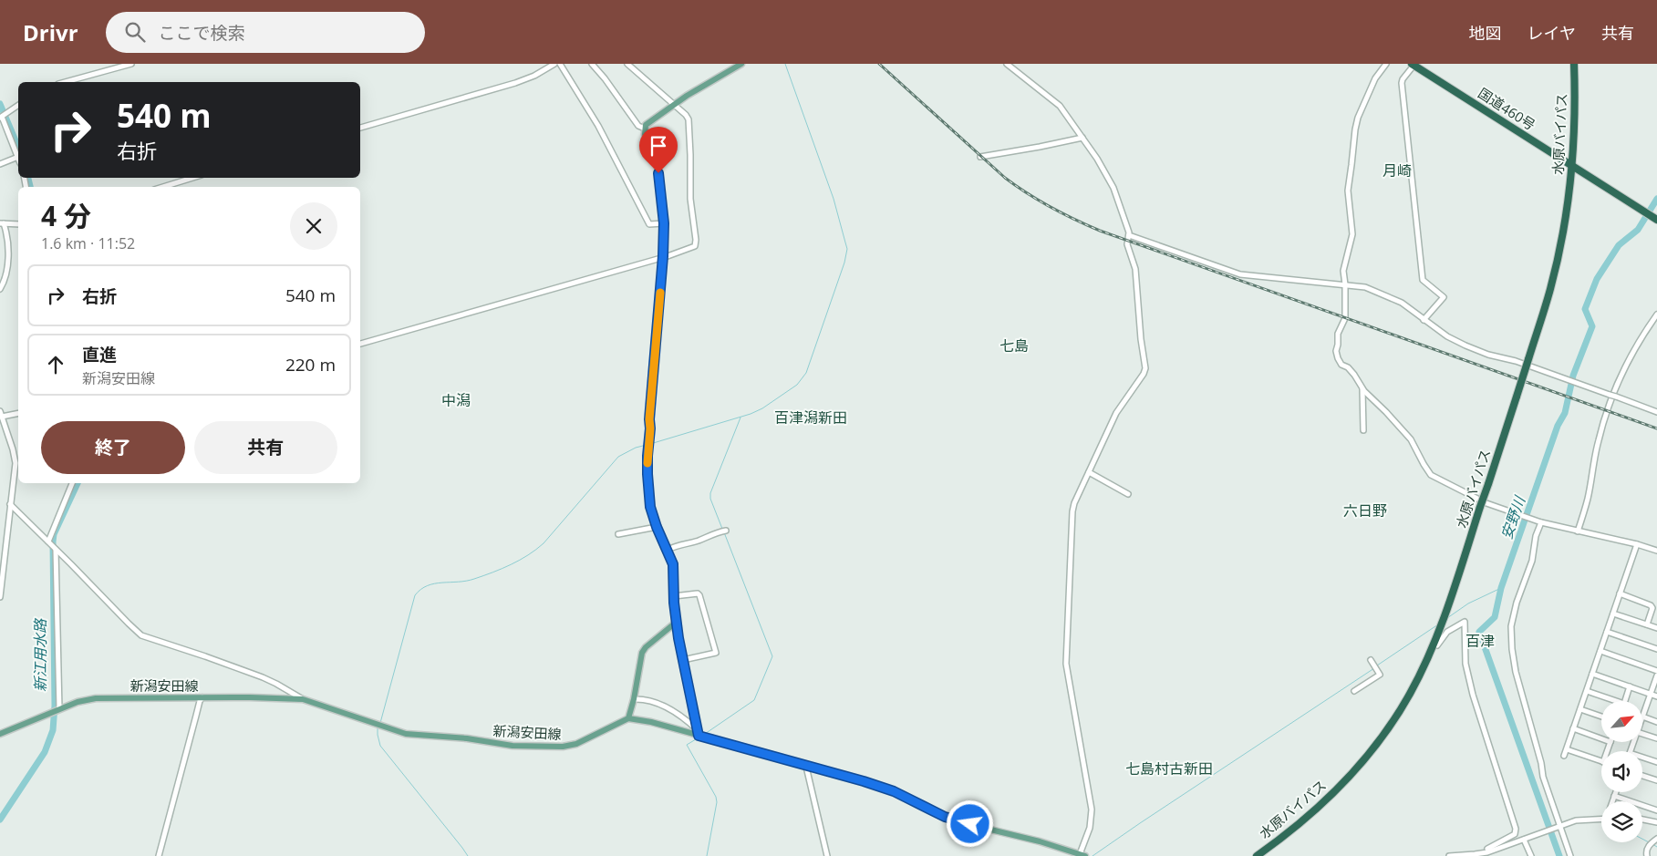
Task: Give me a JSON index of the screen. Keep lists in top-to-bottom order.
{
  "streets": {
    "highway": ["国道460号", "水原バイパス"],
    "main road": ["新潟安田線"]
  },
  "crossings": [
    ["国道460号", "水原バイパス"]
  ],
  "districts": [
    "月崎",
    "七島",
    "中潟",
    "百津潟新田",
    "六日野",
    "百津",
    "七島村古新田"
  ],
  "water": ["安野川", "新江用水路"],
  "north": "top right",
  "page": {
    "header": "Drivr",
    "search": "ここで検索",
    "nav": ["地図", "レイヤ", "共有"],
    "turn": ["540 m", "右折"],
    "heading": ["4 分", "1.6 km · 11:52"],
    "list": [
      {
        "name": "右折",
        "value": "540 m"
      },
      {
        "name": "直進",
        "note": "新潟安田線",
        "value": "220 m"
      }
    ],
    "buttons": ["終了", "共有"]
  }
}
